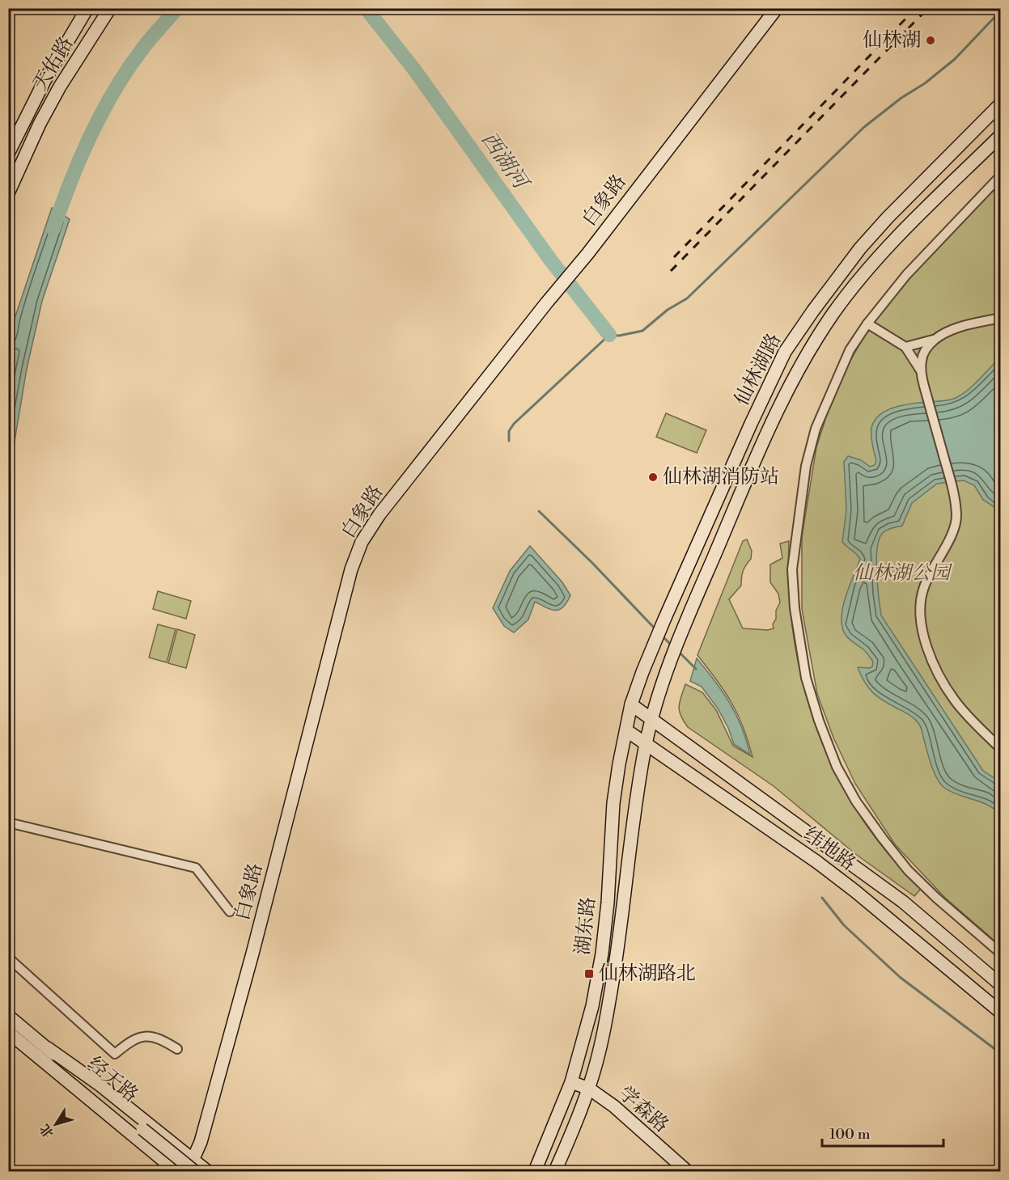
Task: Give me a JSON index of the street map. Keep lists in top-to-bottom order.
{
  "streets": {
    "main road": [
      "天佑路",
      "白象路",
      "仙林湖路",
      "纬地路",
      "湖东路",
      "经天路",
      "学森路"
    ]
  },
  "crossings": [
    ["白象路", "经天路"],
    ["仙林湖路", "纬地路"],
    ["仙林湖路", "湖东路"],
    ["纬地路", "湖东路"],
    ["湖东路", "学森路"]
  ],
  "water": ["西湖河"],
  "parks": ["仙林湖公园"],
  "places": {
    "other": ["仙林湖", "仙林湖消防站"],
    "transit": ["仙林湖路北"]
  },
  "scale_bar": "100 m",
  "north": "bottom left"
}
